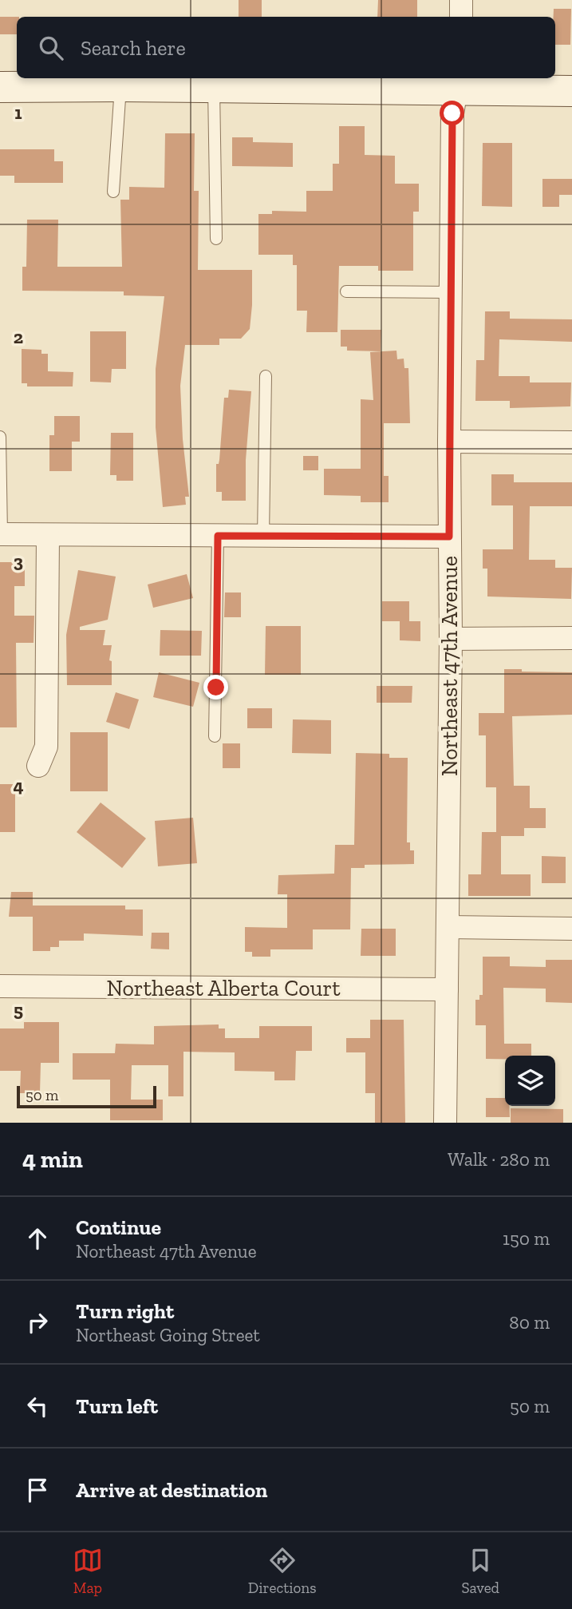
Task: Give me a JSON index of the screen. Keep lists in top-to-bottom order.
{
  "streets": {
    "street": ["Northeast 47th Avenue", "Northeast Alberta Court"]
  },
  "crossings": [
    ["Northeast 47th Avenue", "Northeast Alberta Court"]
  ],
  "scale_bar": "50 m",
  "page": {
    "search": "Search here",
    "scale": "50 m",
    "heading": ["4 min", "Walk · 280 m"],
    "list": [
      ["Continue", "Northeast 47th Avenue", "150 m"],
      ["Turn right", "Northeast Going Street", "80 m"],
      ["Turn left", "50 m"],
      "Arrive at destination"
    ],
    "nav": ["Map", "Directions", "Saved"]
  },
  "grid": {
    "rows": [
      "1",
      "2",
      "3",
      "4",
      "5"
    ]
  }
}
